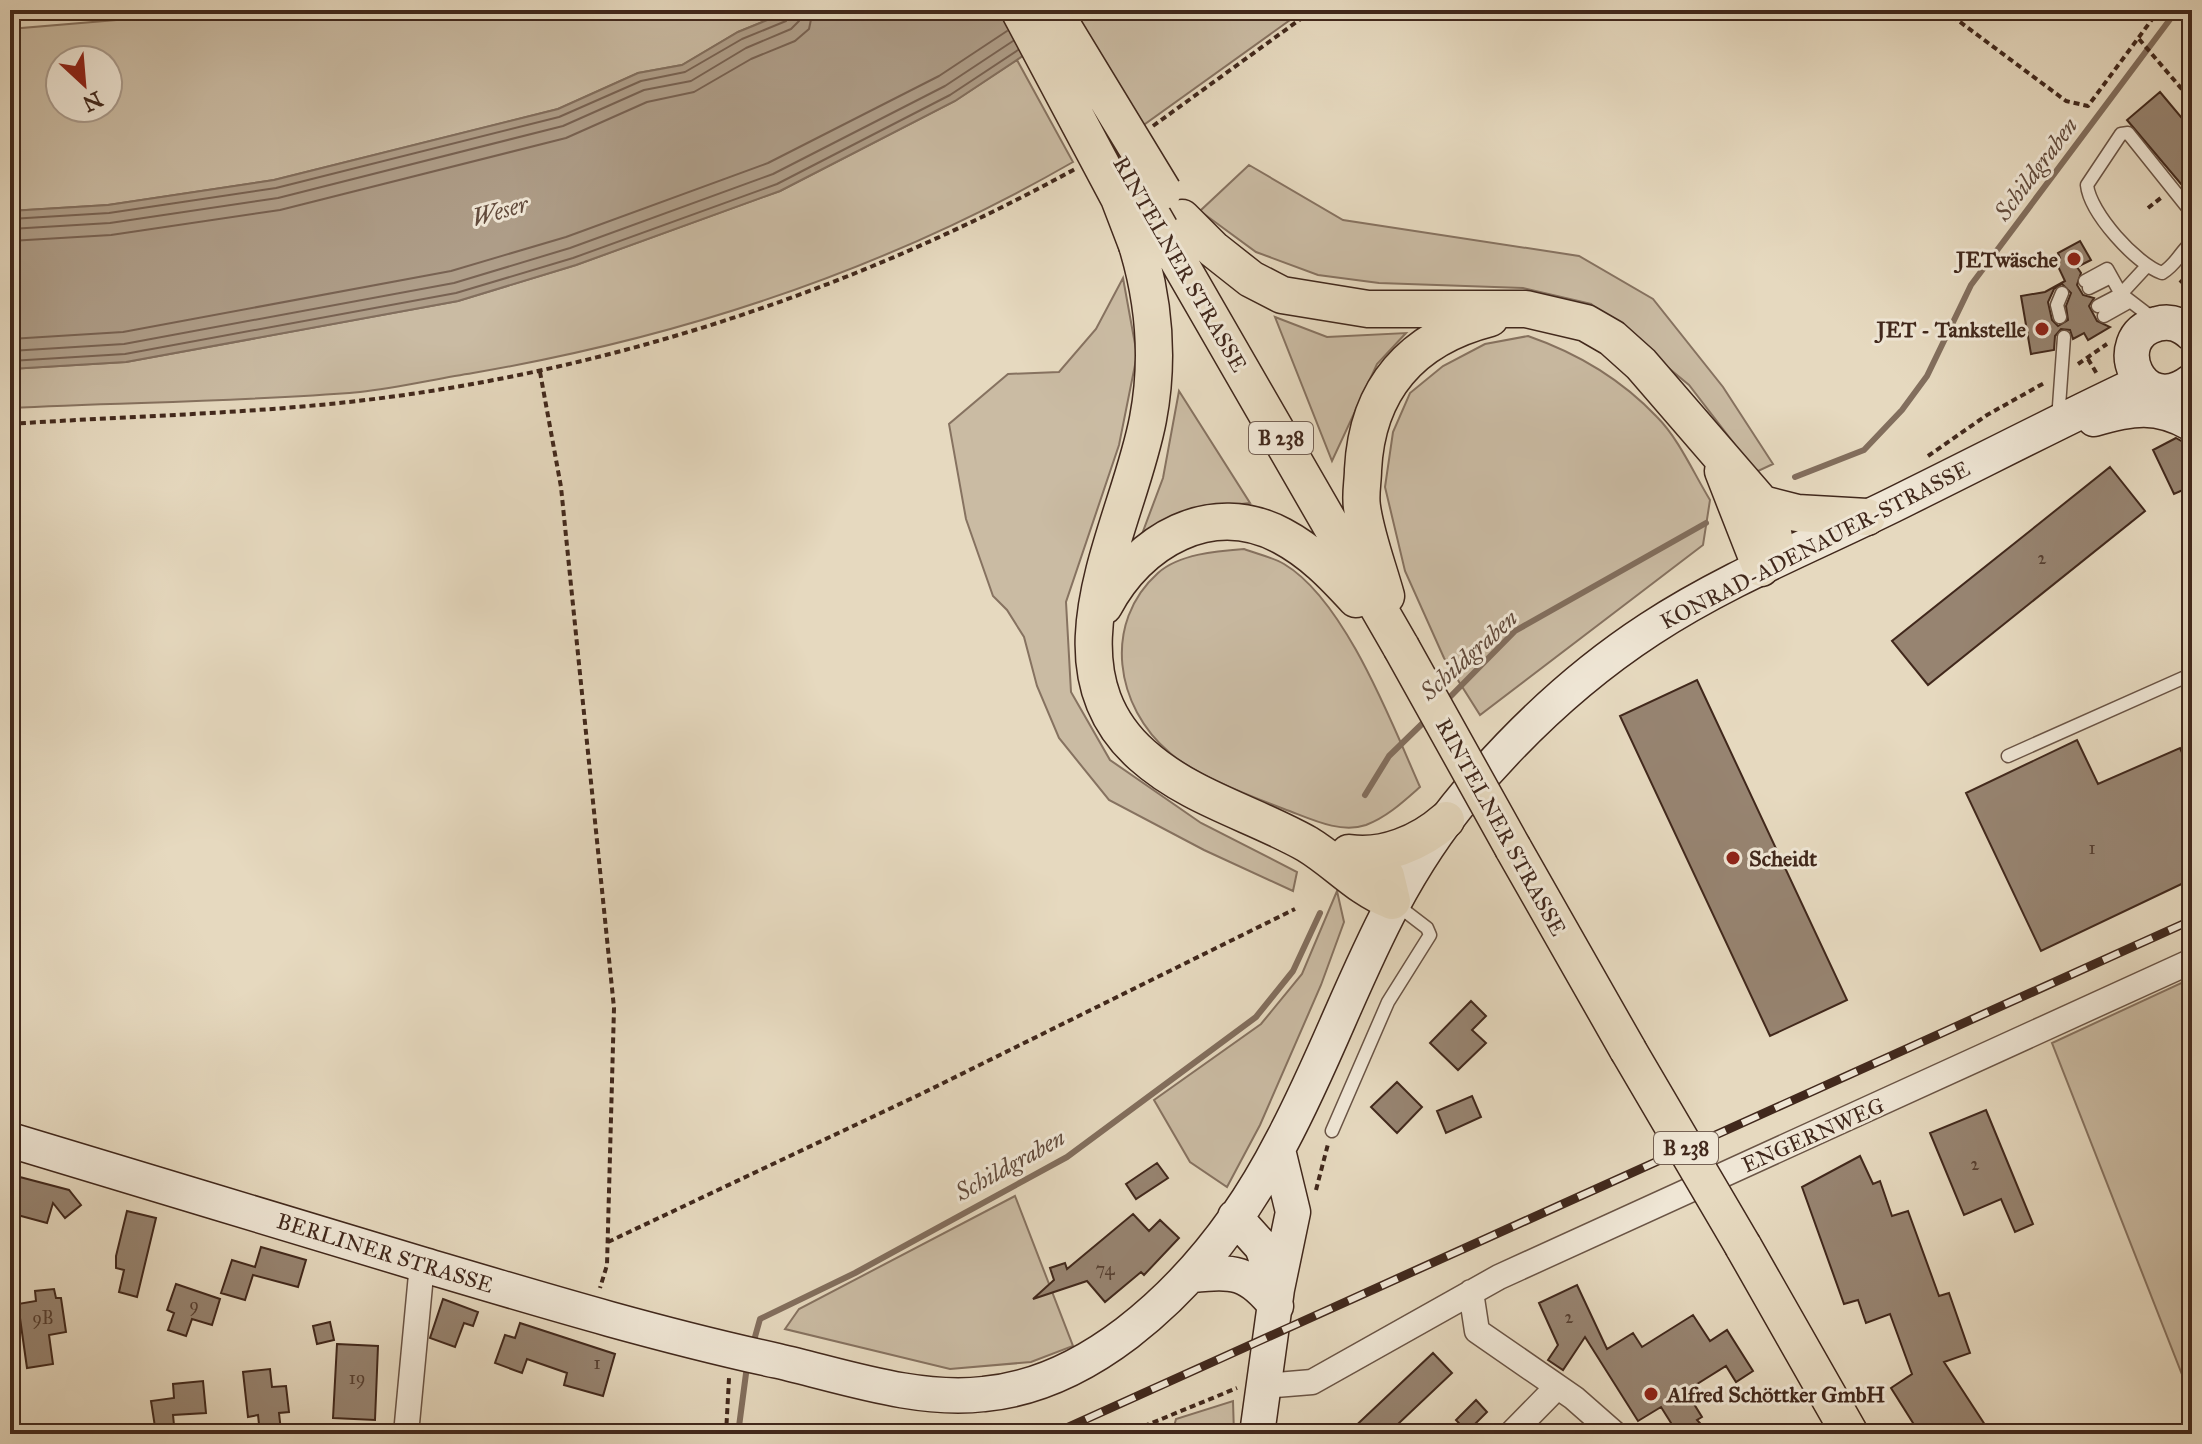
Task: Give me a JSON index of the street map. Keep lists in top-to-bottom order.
{
  "streets": {
    "main road": [
      "RINTELNER STRASSE",
      "B 238",
      "KONRAD-ADENAUER-STRASSE",
      "BERLINER STRASSE"
    ],
    "street": ["ENGERNWEG"]
  },
  "crossings": [
    ["RINTELNER STRASSE", "B 238"],
    ["B 238", "KONRAD-ADENAUER-STRASSE"],
    ["KONRAD-ADENAUER-STRASSE", "BERLINER STRASSE"]
  ],
  "water": ["Schildgraben", "Weser"],
  "places": [
    "JETwäsche",
    "JET - Tankstelle",
    "Scheidt",
    "Alfred Schöttker GmbH"
  ],
  "house_numbers": [
    "2",
    "1",
    "2",
    "74",
    "9",
    "2",
    "9B",
    "1",
    "19"
  ],
  "north": "bottom right"
}
